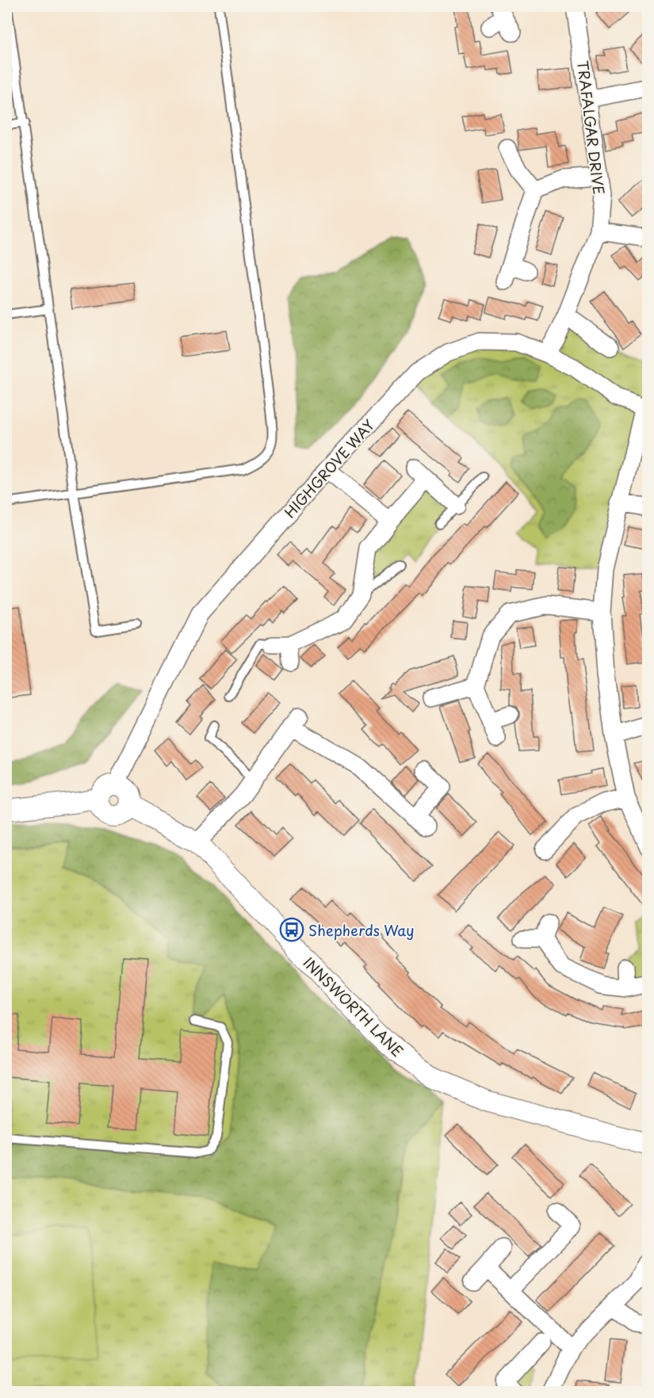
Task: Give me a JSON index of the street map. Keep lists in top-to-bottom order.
{
  "streets": {
    "street": ["TRAFALGAR DRIVE", "HIGHGROVE WAY", "INNSWORTH LANE"]
  },
  "crossings": [
    ["TRAFALGAR DRIVE", "HIGHGROVE WAY"],
    ["HIGHGROVE WAY", "INNSWORTH LANE"]
  ],
  "places": {
    "bus stop": ["Shepherds Way"]
  }
}
